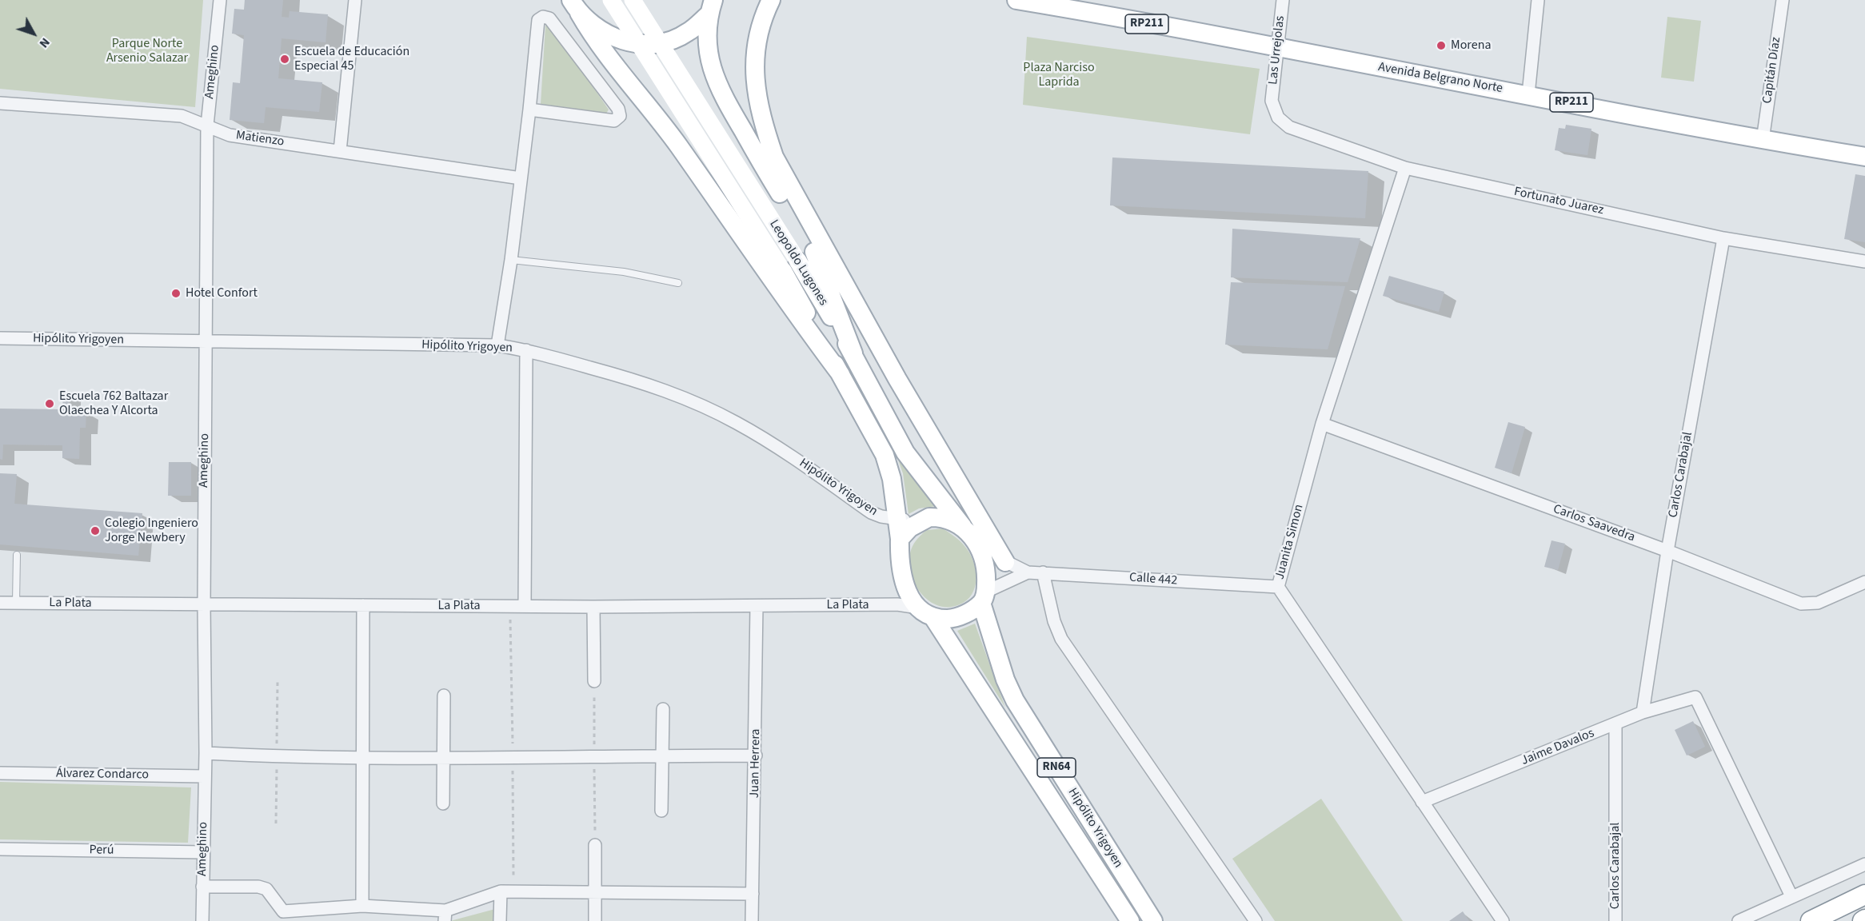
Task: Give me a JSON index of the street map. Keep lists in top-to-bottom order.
{
  "streets": {
    "main road": [
      "RP211",
      "Avenida Belgrano Norte",
      "Leopoldo Lugones",
      "Hipólito Yrigoyen",
      "RN64"
    ],
    "street": [
      "Las Urrejolas",
      "Capitán Díaz",
      "Ameghino",
      "Matienzo",
      "Fortunato Juarez",
      "Carlos Carabajal",
      "Carlos Saavedra",
      "Juanita Simon",
      "Calle 442",
      "La Plata",
      "Jaime Davalos",
      "Juan Herrera",
      "Álvarez Condarco",
      "Perú"
    ]
  },
  "crossings": [
    ["Las Urrejolas", "Avenida Belgrano Norte"],
    ["Las Urrejolas", "Fortunato Juarez"],
    ["Capitán Díaz", "Avenida Belgrano Norte"],
    ["Ameghino", "Matienzo"],
    ["Ameghino", "Hipólito Yrigoyen"],
    ["Ameghino", "La Plata"],
    ["Ameghino", "Álvarez Condarco"],
    ["Ameghino", "Perú"],
    ["Fortunato Juarez", "Carlos Carabajal"],
    ["Fortunato Juarez", "Juanita Simon"],
    ["Leopoldo Lugones", "Hipólito Yrigoyen"],
    ["Leopoldo Lugones", "Calle 442"],
    ["Leopoldo Lugones", "La Plata"],
    ["Leopoldo Lugones", "RN64"],
    ["Hipólito Yrigoyen", "Calle 442"],
    ["Hipólito Yrigoyen", "La Plata"],
    ["Hipólito Yrigoyen", "RN64"],
    ["Carlos Carabajal", "Carlos Saavedra"],
    ["Carlos Carabajal", "Jaime Davalos"],
    ["Carlos Saavedra", "Juanita Simon"],
    ["Juanita Simon", "Calle 442"],
    ["Juanita Simon", "Jaime Davalos"],
    ["Calle 442", "La Plata"],
    ["Calle 442", "RN64"],
    ["La Plata", "Juan Herrera"],
    ["La Plata", "RN64"]
  ],
  "parks": ["Parque Norte Arsenio Salazar", "Plaza Narciso Laprida"],
  "places": [
    "Morena",
    "Escuela de Educación Especial 45",
    "Hotel Confort",
    "Escuela 762 Baltazar Olaechea Y Alcorta",
    "Colegio Ingeniero Jorge Newbery"
  ],
  "north": "bottom right"
}
